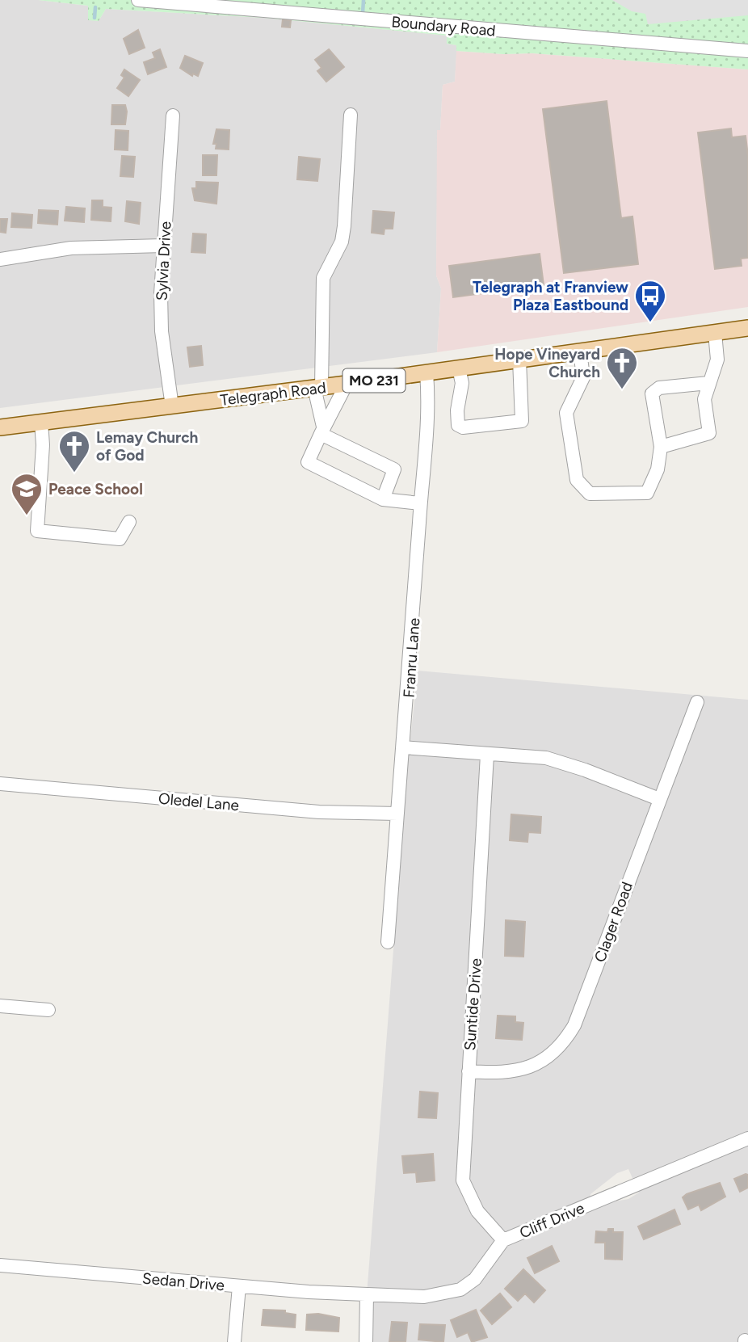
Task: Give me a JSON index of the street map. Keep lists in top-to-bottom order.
{
  "streets": {
    "main road": ["MO 231", "Telegraph Road"],
    "street": [
      "Boundary Road",
      "Sylvia Drive",
      "Franru Lane",
      "Oledel Lane",
      "Clager Road",
      "Suntide Drive",
      "Cliff Drive",
      "Sedan Drive"
    ]
  },
  "crossings": [
    ["Sylvia Drive", "Telegraph Road"],
    ["Telegraph Road", "Franru Lane"],
    ["Franru Lane", "Oledel Lane"],
    ["Clager Road", "Suntide Drive"],
    ["Suntide Drive", "Cliff Drive"],
    ["Cliff Drive", "Sedan Drive"]
  ],
  "places": {
    "bus stop": ["Telegraph at Franview Plaza Eastbound"],
    "church": ["Hope Vineyard Church", "Lemay Church of God"],
    "school or university": ["Peace School"]
  }
}
